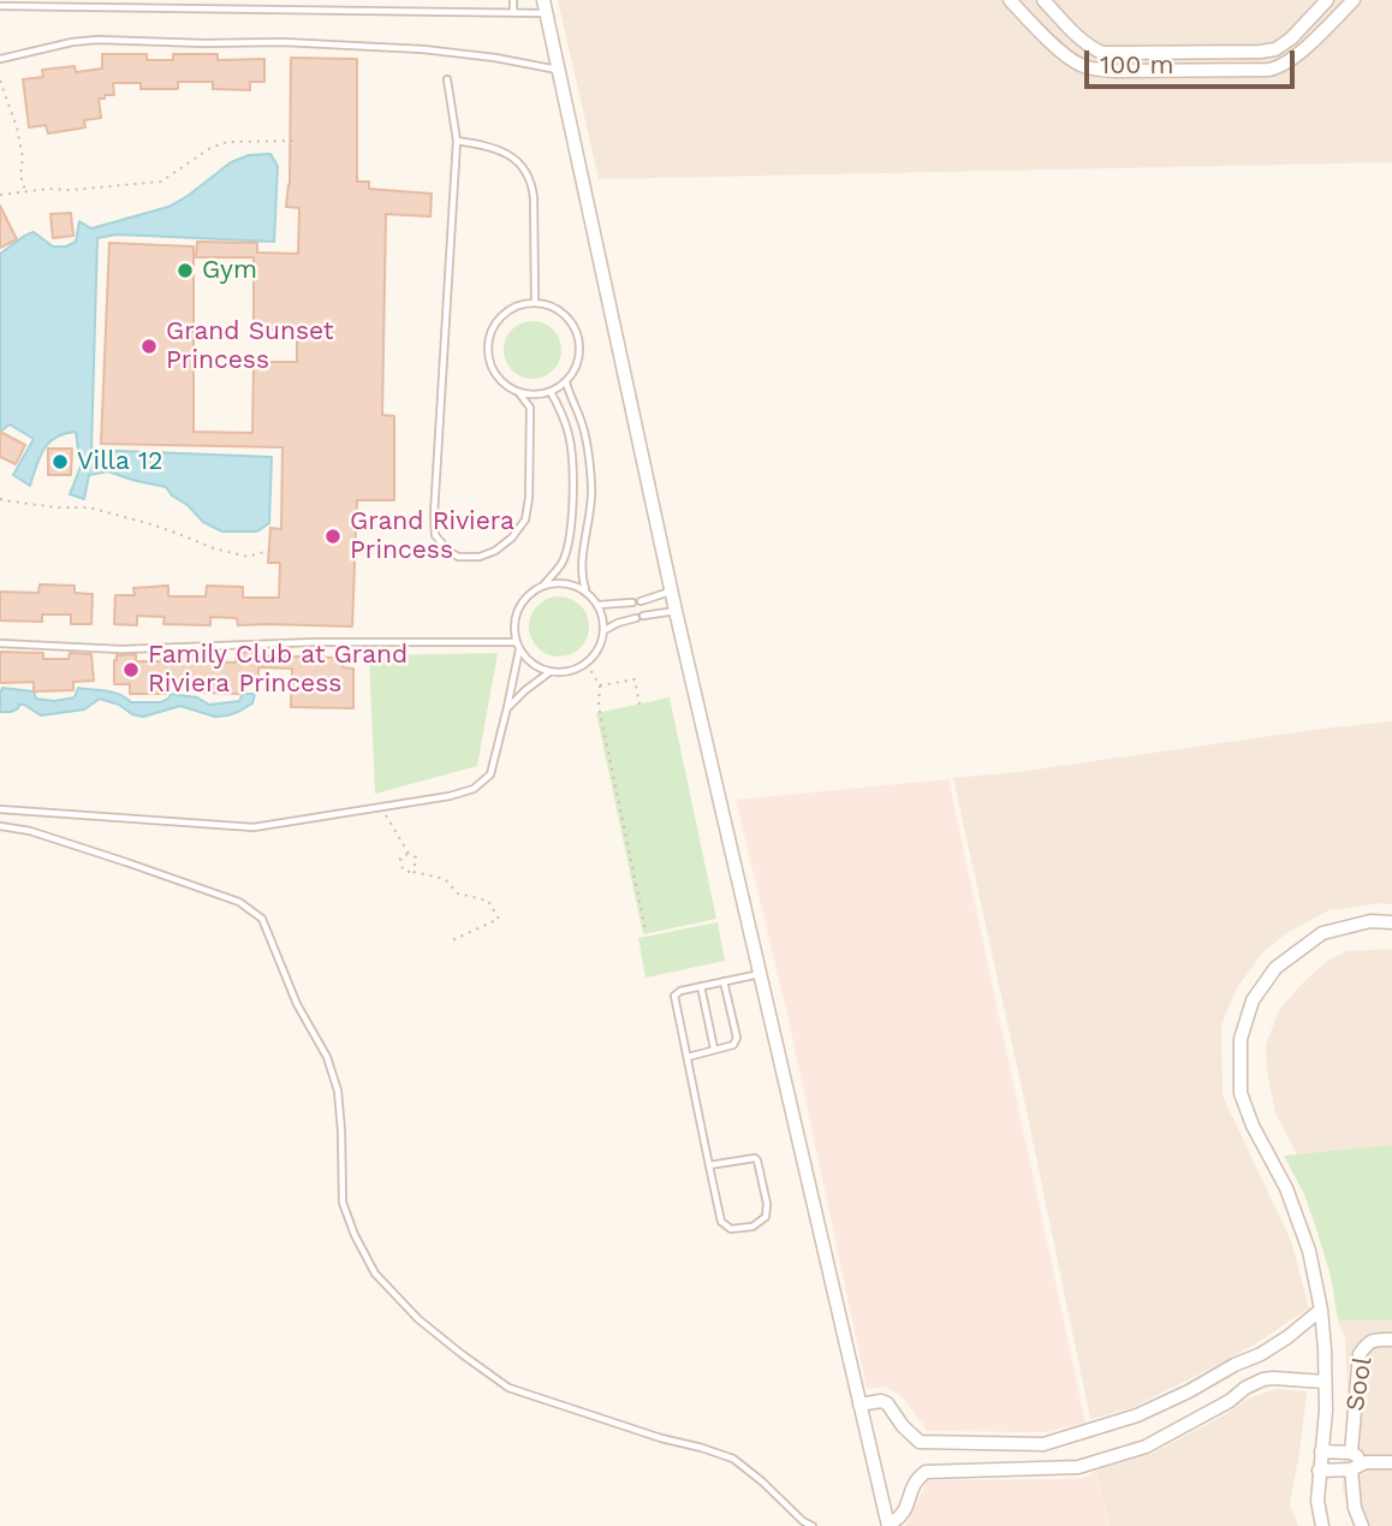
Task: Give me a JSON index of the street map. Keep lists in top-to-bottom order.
{
  "streets": {
    "street": ["Sool"]
  },
  "places": [
    "Gym",
    "Grand Sunset Princess",
    "Villa 12",
    "Grand Riviera Princess",
    "Family Club at Grand Riviera Princess"
  ],
  "scale_bar": "100 m"
}
